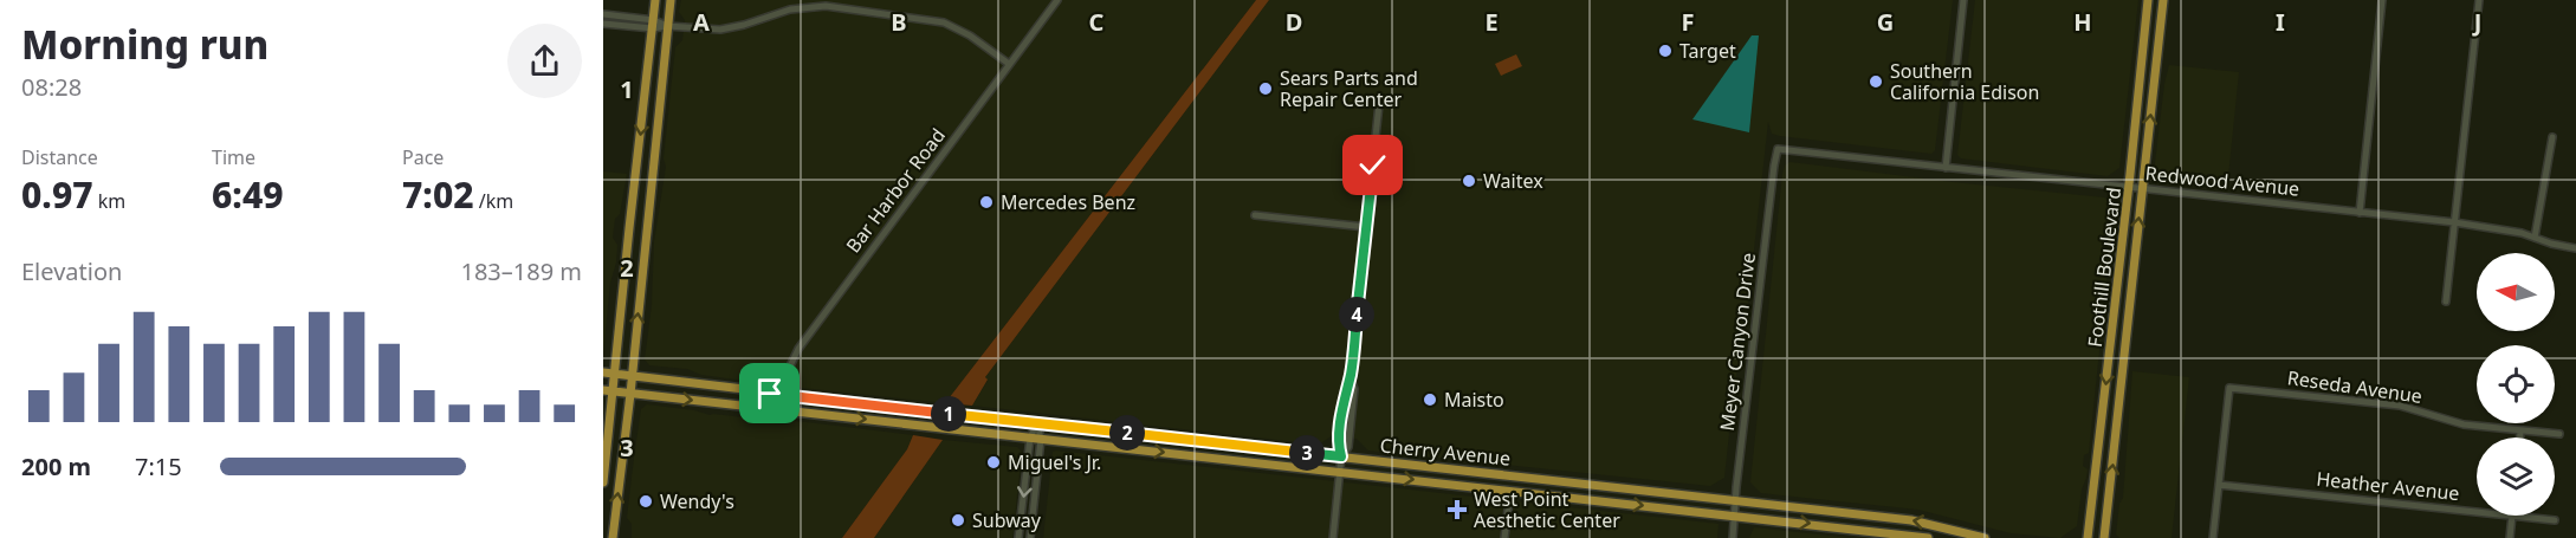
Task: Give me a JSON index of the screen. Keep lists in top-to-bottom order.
{
  "streets": {
    "main road": ["Foothill Boulevard", "Cherry Avenue"],
    "street": [
      "Redwood Avenue",
      "Bar Harbor Road",
      "Meyer Canyon Drive",
      "Reseda Avenue",
      "Heather Avenue"
    ]
  },
  "crossings": [
    ["Redwood Avenue", "Foothill Boulevard"],
    ["Redwood Avenue", "Meyer Canyon Drive"],
    ["Bar Harbor Road", "Cherry Avenue"],
    ["Meyer Canyon Drive", "Cherry Avenue"],
    ["Reseda Avenue", "Heather Avenue"]
  ],
  "places": {
    "other": [
      "Target",
      "Southern California Edison",
      "Sears Parts and Repair Center",
      "Waitex",
      "Mercedes Benz",
      "Maisto",
      "Miguel's Jr.",
      "Wendy's",
      "Subway"
    ],
    "health": ["West Point Aesthetic Center"]
  },
  "north": "left",
  "page": {
    "heading": ["Morning run", "08:28"],
    "stats": [
      ["Distance", "0.97 km"],
      ["Time", "6:49"],
      ["Pace", "7:02 /km"]
    ],
    "chart": ["Elevation", "183–189 m"],
    "pins": [
      "4",
      "1",
      "2",
      "3"
    ],
    "list": [
      {
        "name": "200 m",
        "note": "7:15"
      }
    ]
  },
  "grid": {
    "columns": [
      "A",
      "B",
      "C",
      "D",
      "E",
      "F",
      "G",
      "H",
      "I",
      "J"
    ],
    "rows": ["1", "2", "3"]
  }
}
